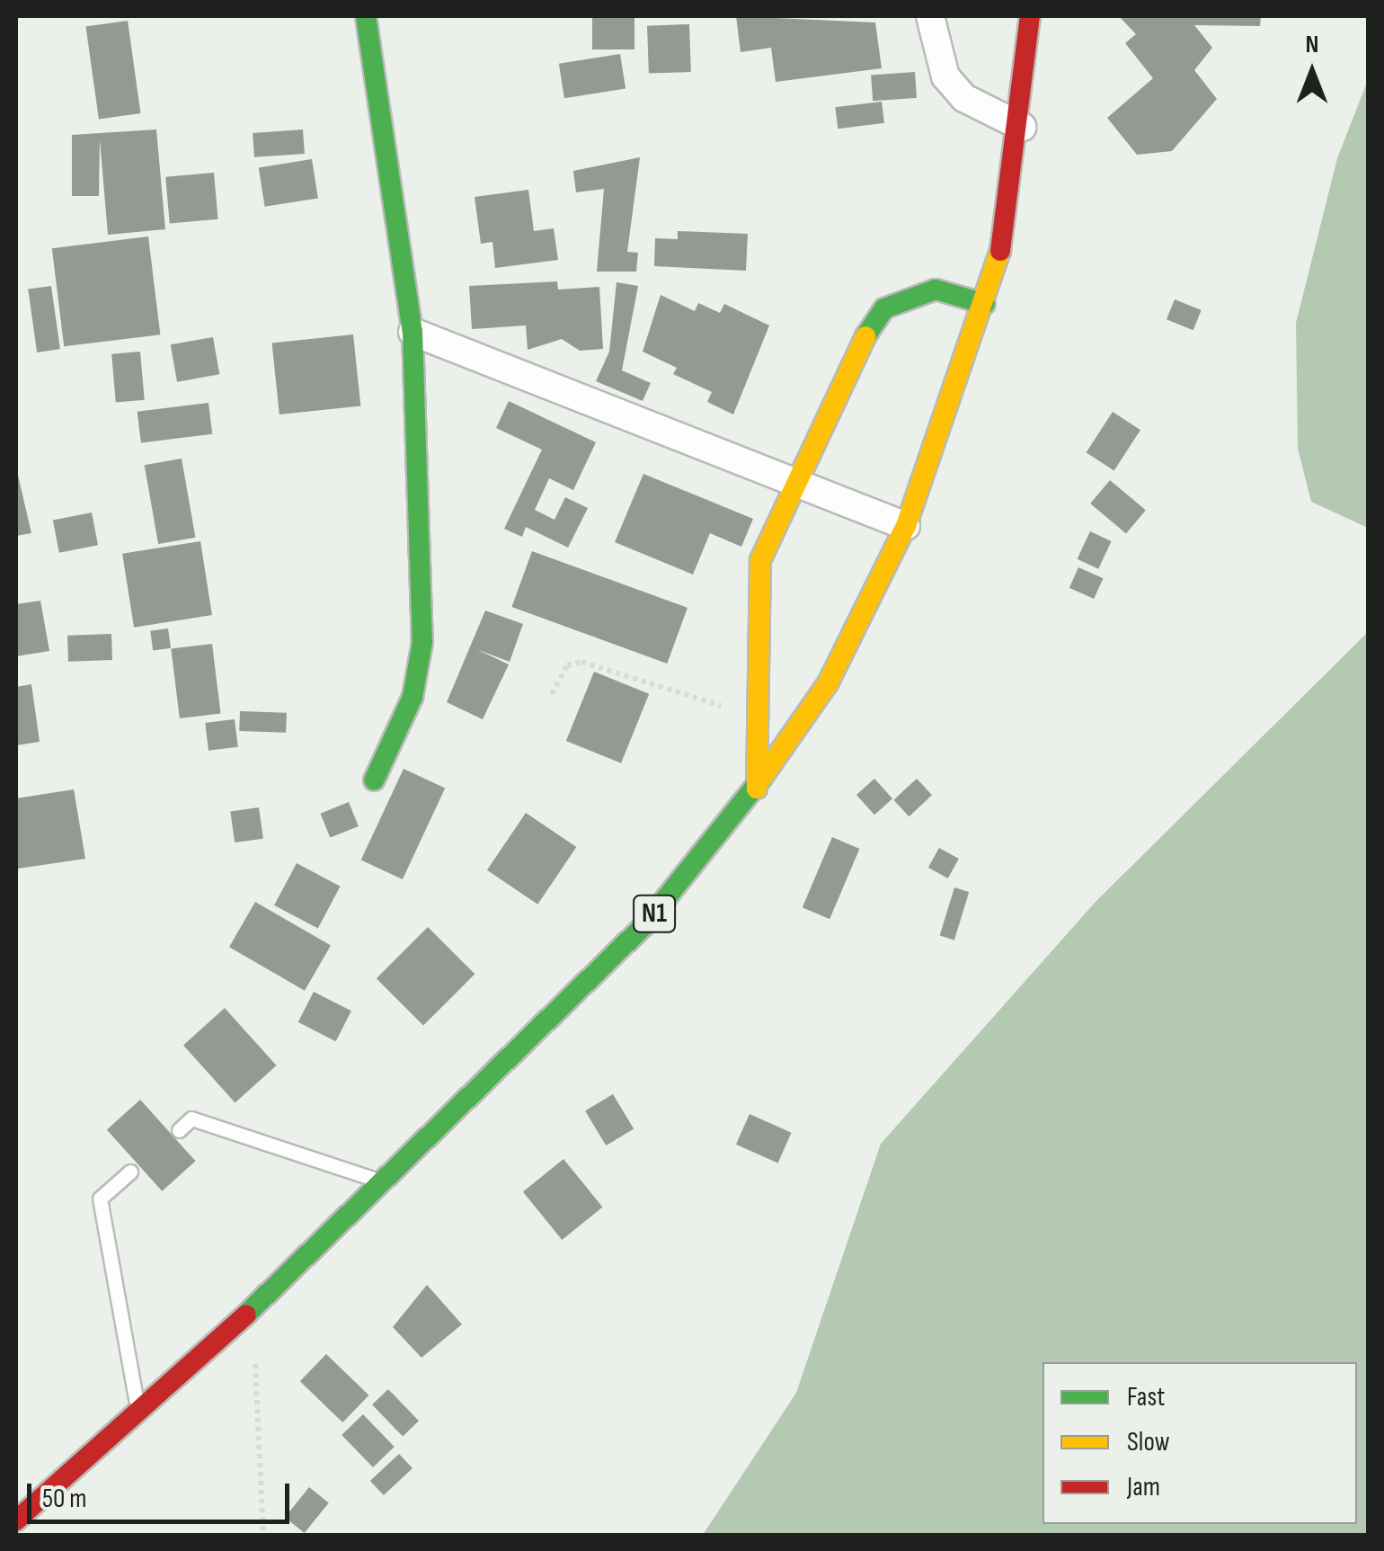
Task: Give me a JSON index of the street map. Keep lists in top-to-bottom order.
{
  "streets": {
    "main road": ["N1"]
  },
  "legend": ["Fast", "Slow", "Jam"],
  "scale_bar": "50 m",
  "north": "top"
}
